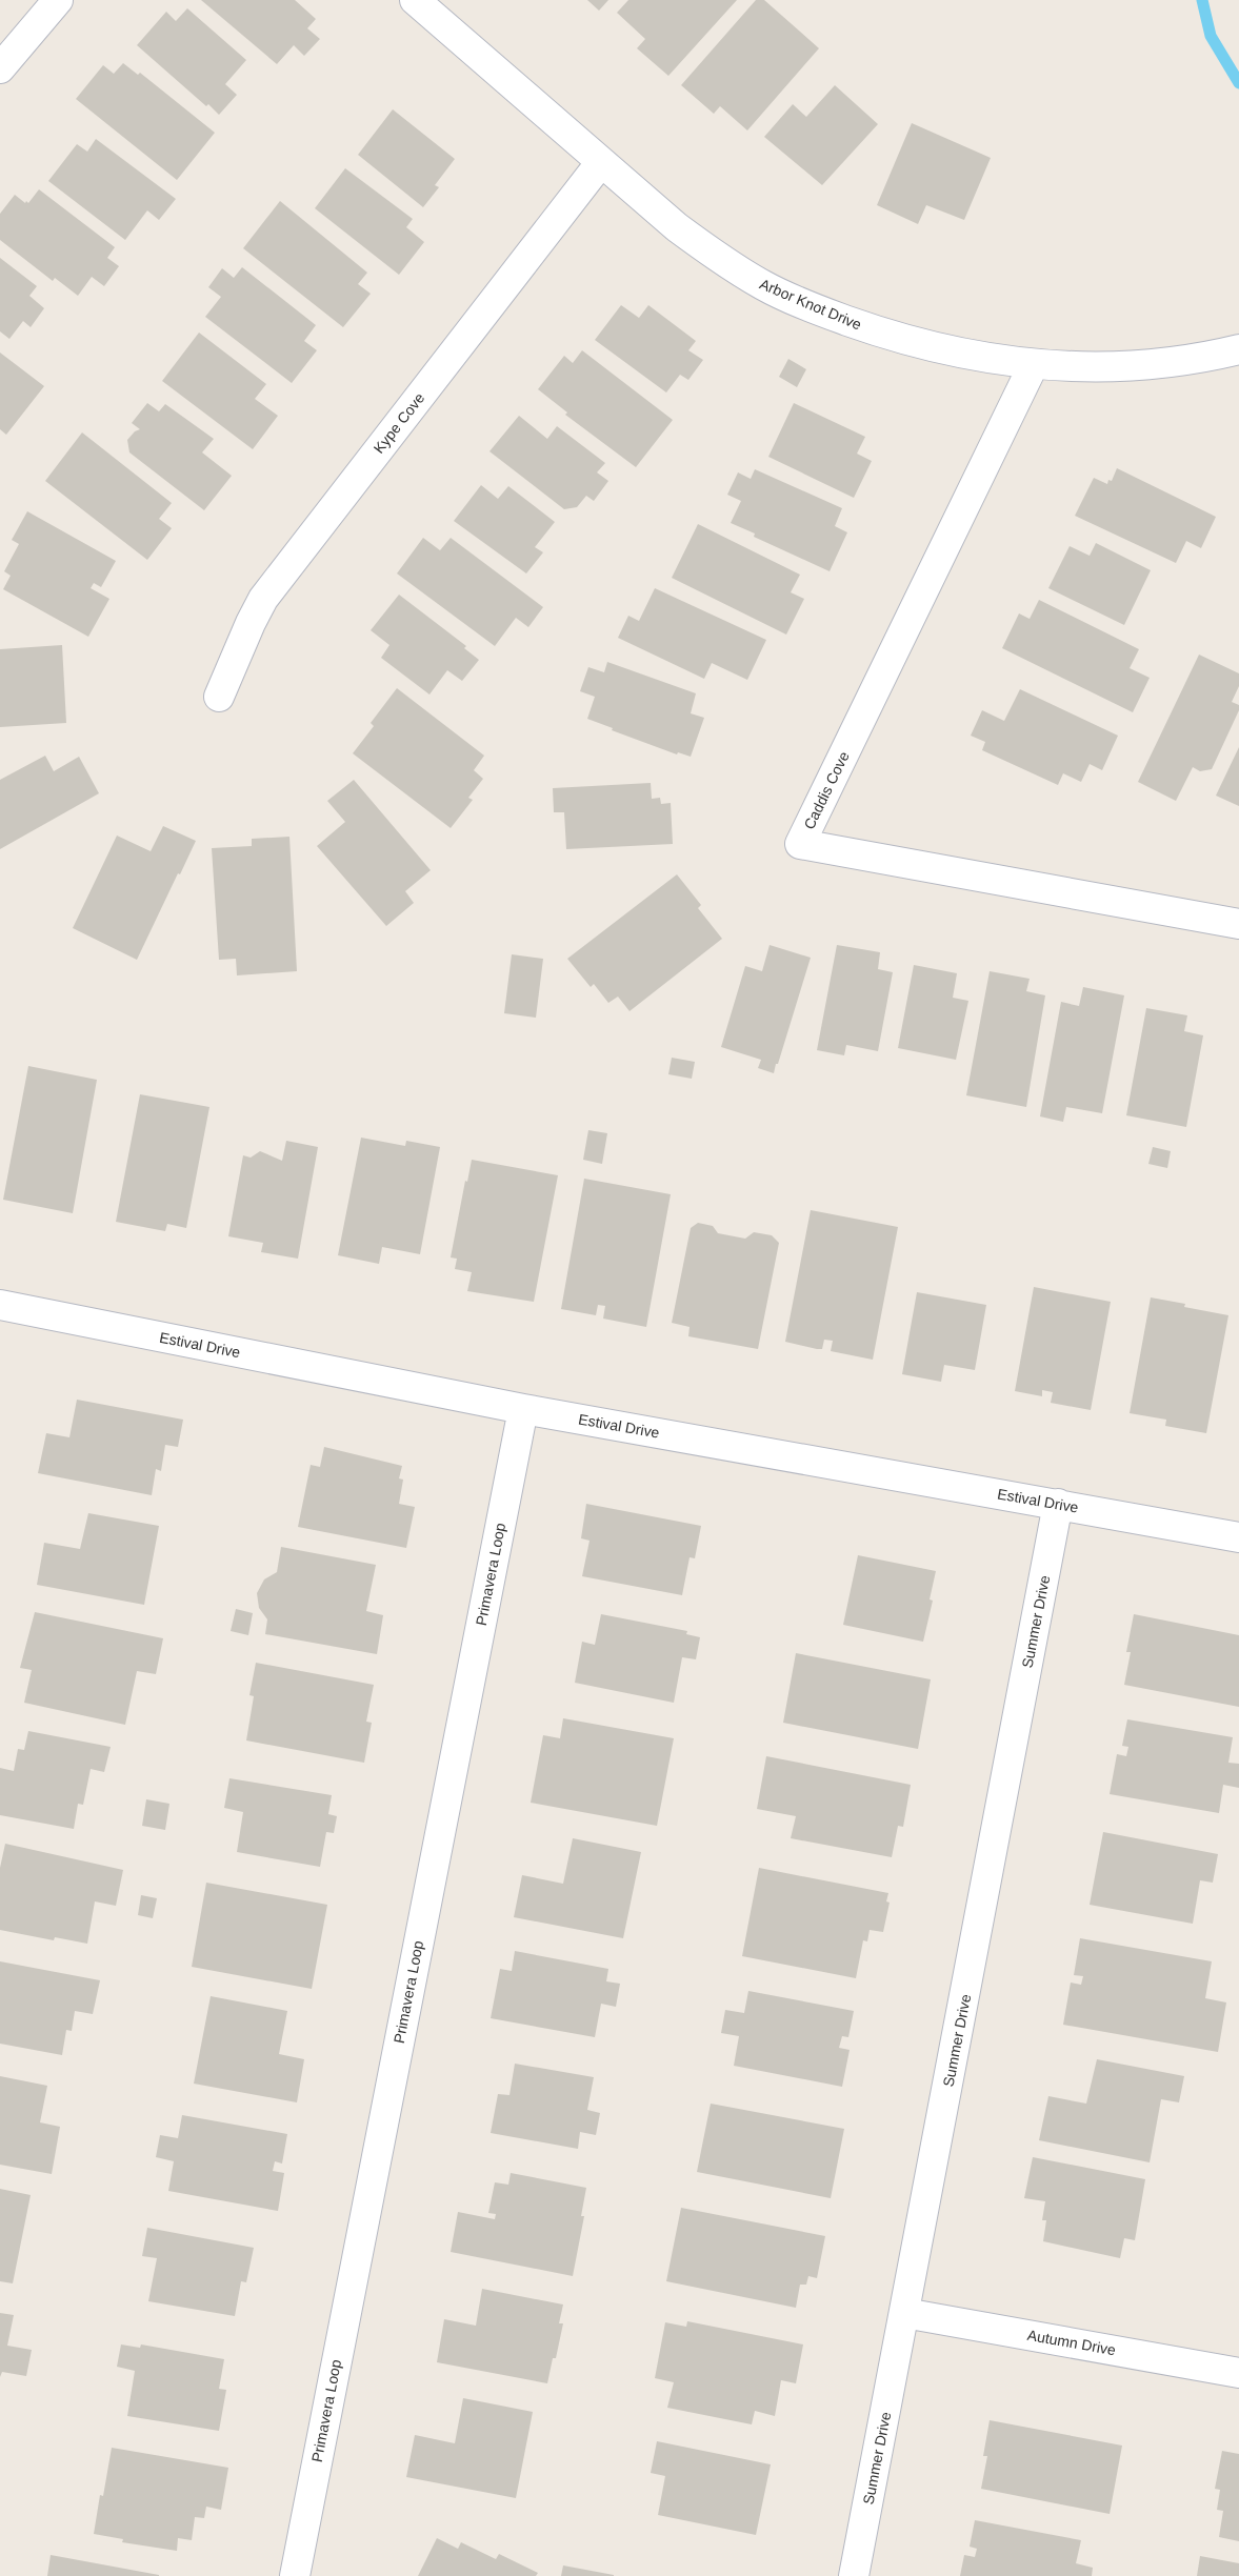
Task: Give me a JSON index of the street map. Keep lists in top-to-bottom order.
{
  "streets": {
    "street": [
      "Arbor Knot Drive",
      "Kype Cove",
      "Caddis Cove",
      "Estival Drive",
      "Primavera Loop",
      "Summer Drive",
      "Autumn Drive"
    ]
  },
  "crossings": [
    ["Arbor Knot Drive", "Kype Cove"],
    ["Arbor Knot Drive", "Caddis Cove"],
    ["Estival Drive", "Primavera Loop"],
    ["Estival Drive", "Summer Drive"],
    ["Summer Drive", "Autumn Drive"]
  ]
}
